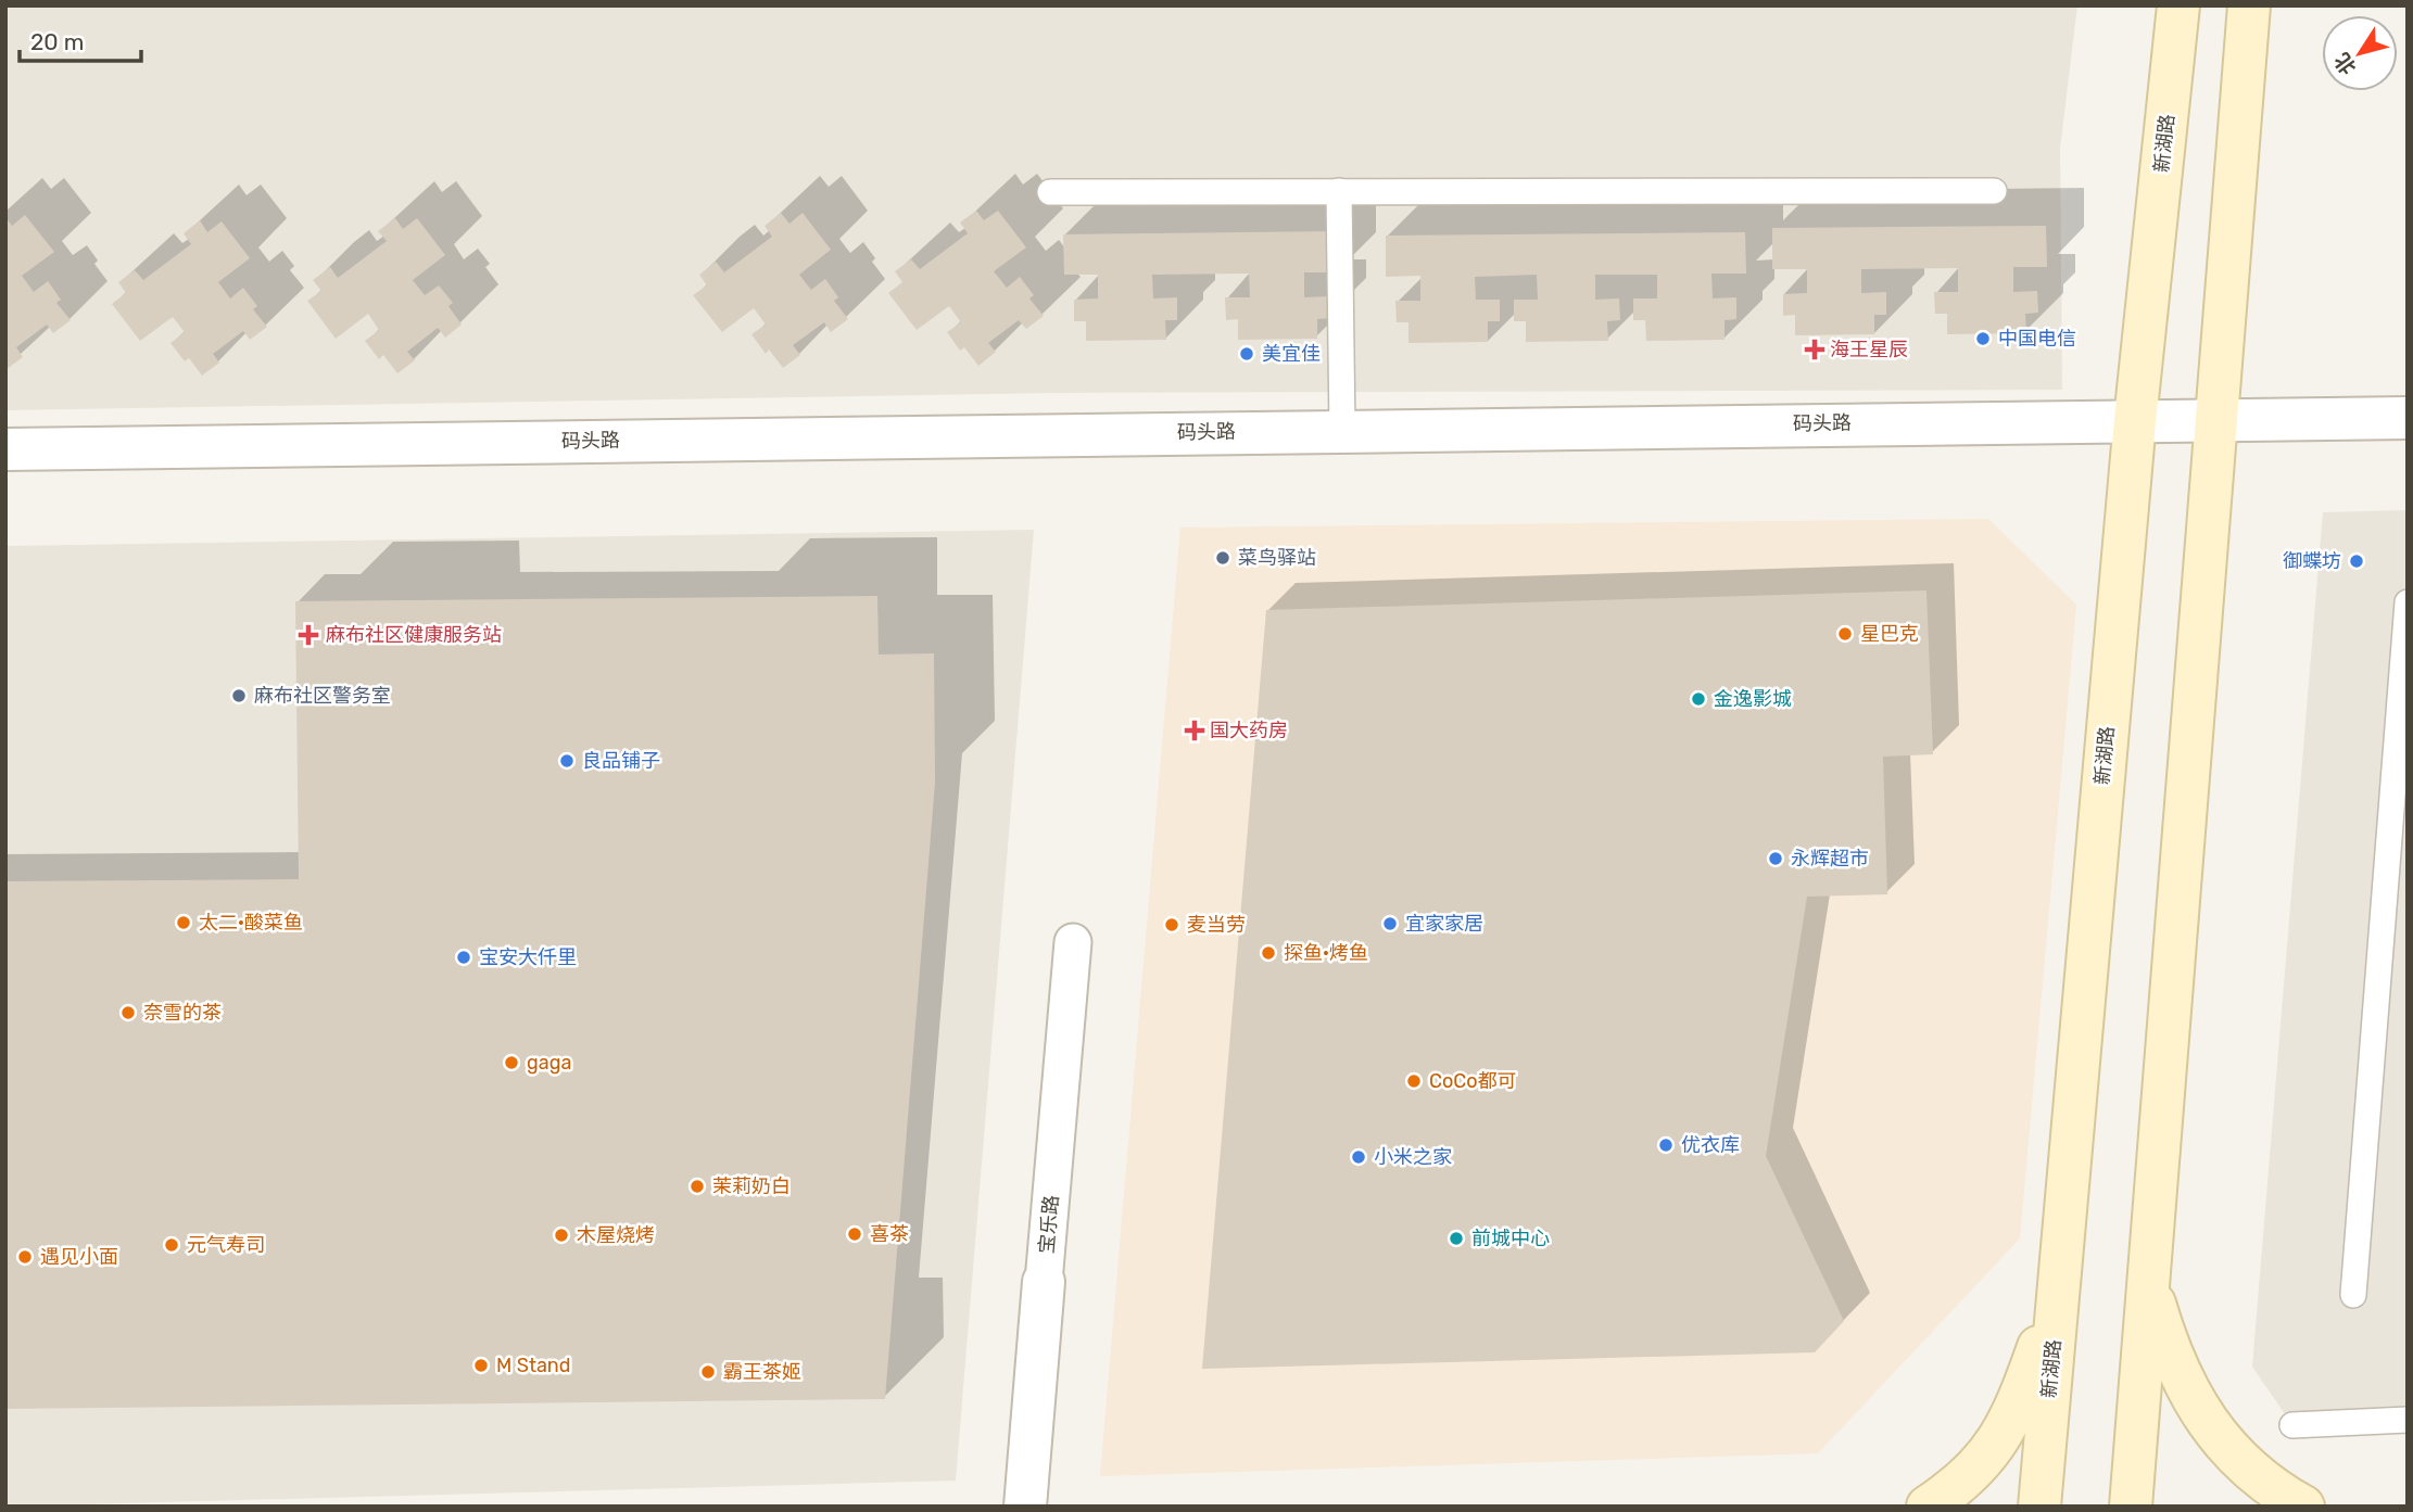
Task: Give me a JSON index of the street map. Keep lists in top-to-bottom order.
{
  "streets": {
    "main road": ["新湖路"],
    "street": ["码头路", "宝乐路"]
  },
  "crossings": [
    ["新湖路", "码头路"]
  ],
  "places": {
    "other": [
      "中国电信",
      "美宜佳",
      "菜鸟驿站",
      "御蝶坊",
      "星巴克",
      "麻布社区警务室",
      "金逸影城",
      "良品铺子",
      "永辉超市",
      "太二·酸菜鱼",
      "宜家家居",
      "麦当劳",
      "探鱼·烤鱼",
      "宝安大仟里",
      "奈雪的茶",
      "gaga",
      "CoCo都可",
      "优衣库",
      "小米之家",
      "茉莉奶白",
      "喜茶",
      "木屋烧烤",
      "前城中心",
      "元气寿司",
      "遇见小面",
      "M Stand",
      "霸王茶姬"
    ],
    "health": ["海王星辰", "麻布社区健康服务站", "国大药房"]
  },
  "scale_bar": "20 m",
  "north": "bottom left"
}
